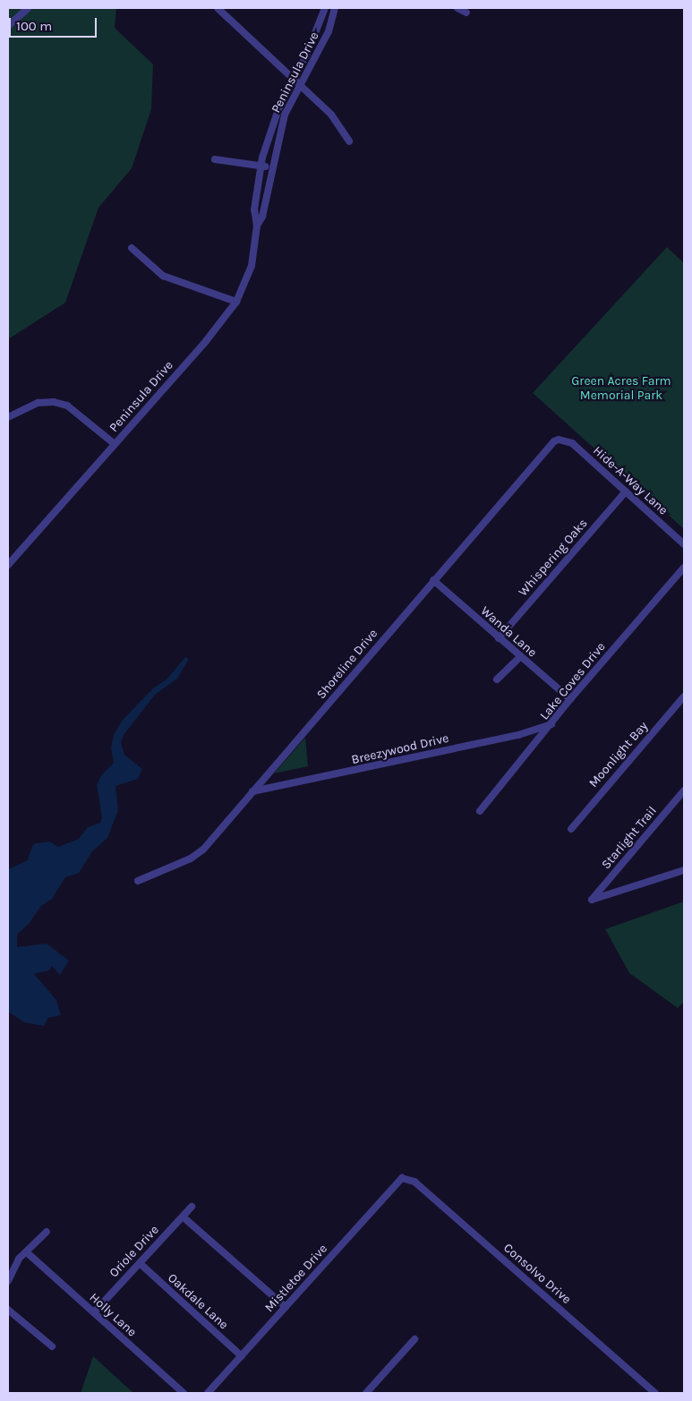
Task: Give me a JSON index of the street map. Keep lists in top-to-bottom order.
{
  "streets": {
    "street": [
      "Peninsula Drive",
      "Hide-A-Way Lane",
      "Whispering Oaks",
      "Wanda Lane",
      "Shoreline Drive",
      "Lake Coves Drive",
      "Breezywood Drive",
      "Moonlight Bay",
      "Starlight Trail",
      "Oriole Drive",
      "Consolvo Drive",
      "Mistletoe Drive",
      "Oakdale Lane",
      "Holly Lane"
    ]
  },
  "crossings": [
    ["Hide-A-Way Lane", "Whispering Oaks"],
    ["Hide-A-Way Lane", "Shoreline Drive"],
    ["Whispering Oaks", "Wanda Lane"],
    ["Wanda Lane", "Shoreline Drive"],
    ["Wanda Lane", "Lake Coves Drive"],
    ["Shoreline Drive", "Breezywood Drive"],
    ["Lake Coves Drive", "Breezywood Drive"],
    ["Oriole Drive", "Oakdale Lane"],
    ["Oriole Drive", "Holly Lane"],
    ["Consolvo Drive", "Mistletoe Drive"],
    ["Mistletoe Drive", "Oakdale Lane"]
  ],
  "parks": ["Green Acres Farm Memorial Park"],
  "scale_bar": "100 m"
}
